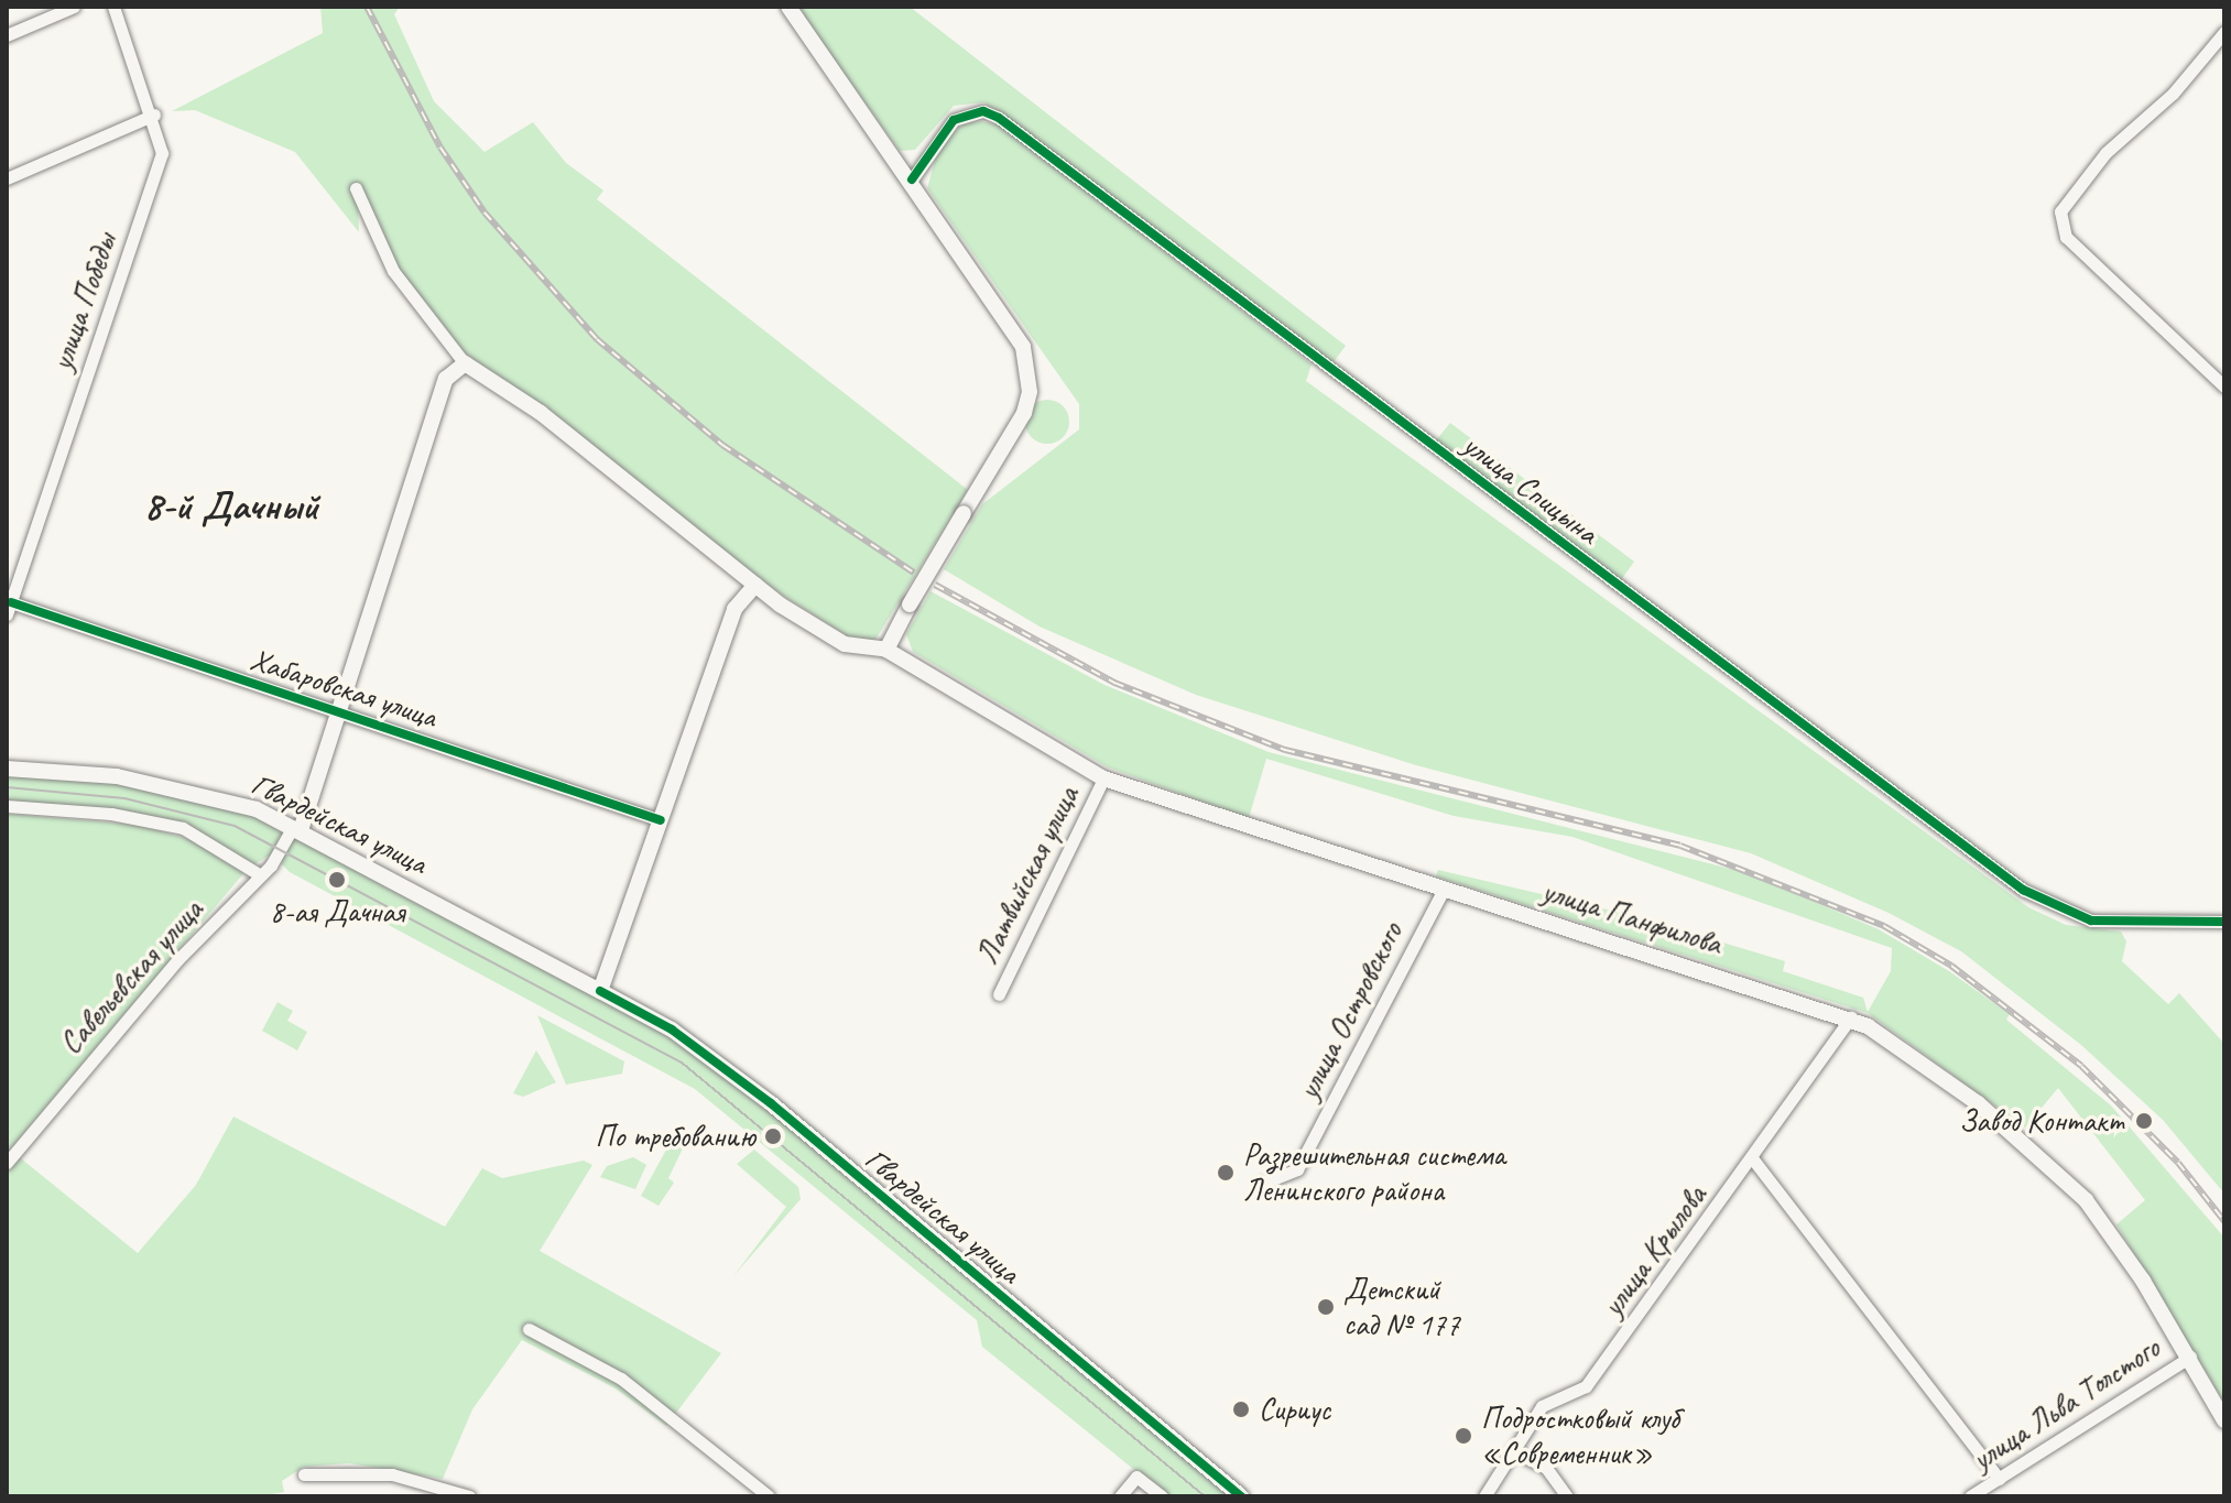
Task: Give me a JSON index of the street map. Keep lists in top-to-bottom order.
{
  "streets": {
    "main road": ["Гвардейская улица", "улица Панфилова"],
    "street": [
      "улица Победы",
      "улица Спицына",
      "Хабаровская улица",
      "Латвийская улица",
      "Савельевская улица",
      "улица Островского",
      "улица Крылова",
      "улица Льва Толстого"
    ]
  },
  "crossings": [
    ["улица Победы", "Хабаровская улица"],
    ["Гвардейская улица", "Савельевская улица"],
    ["Латвийская улица", "улица Панфилова"],
    ["улица Панфилова", "улица Островского"],
    ["улица Панфилова", "улица Крылова"],
    ["улица Панфилова", "улица Льва Толстого"]
  ],
  "districts": ["8-й Дачный"],
  "places": [
    "8-ая Дачная",
    "Завод Контакт",
    "По требованию",
    "Разрешительная система Ленинского района",
    "Детский сад № 177",
    "Сириус",
    "Подростковый клуб «Современник»"
  ]
}
